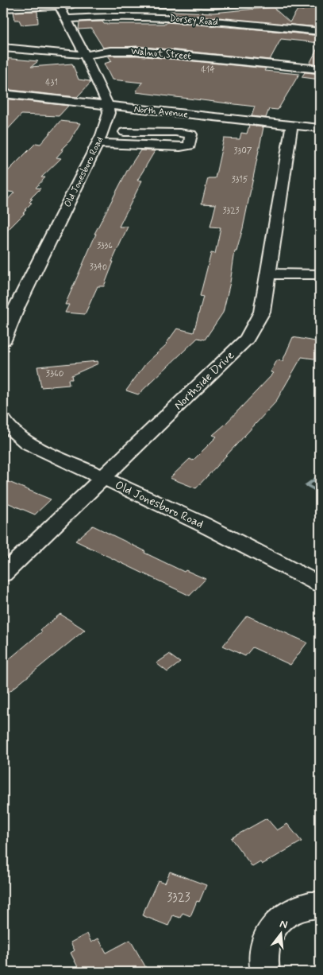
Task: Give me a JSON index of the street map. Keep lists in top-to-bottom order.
{
  "streets": {
    "street": [
      "Dorsey Road",
      "Walnut Street",
      "North Avenue",
      "Old Jonesboro Road",
      "Northside Drive"
    ]
  },
  "crossings": [
    ["North Avenue", "Old Jonesboro Road"],
    ["North Avenue", "Northside Drive"],
    ["Old Jonesboro Road", "Northside Drive"]
  ],
  "house_numbers": [
    "414",
    "431",
    "3307",
    "3315",
    "3323",
    "3336",
    "3340",
    "3360",
    "3323"
  ],
  "north": "top"
}
